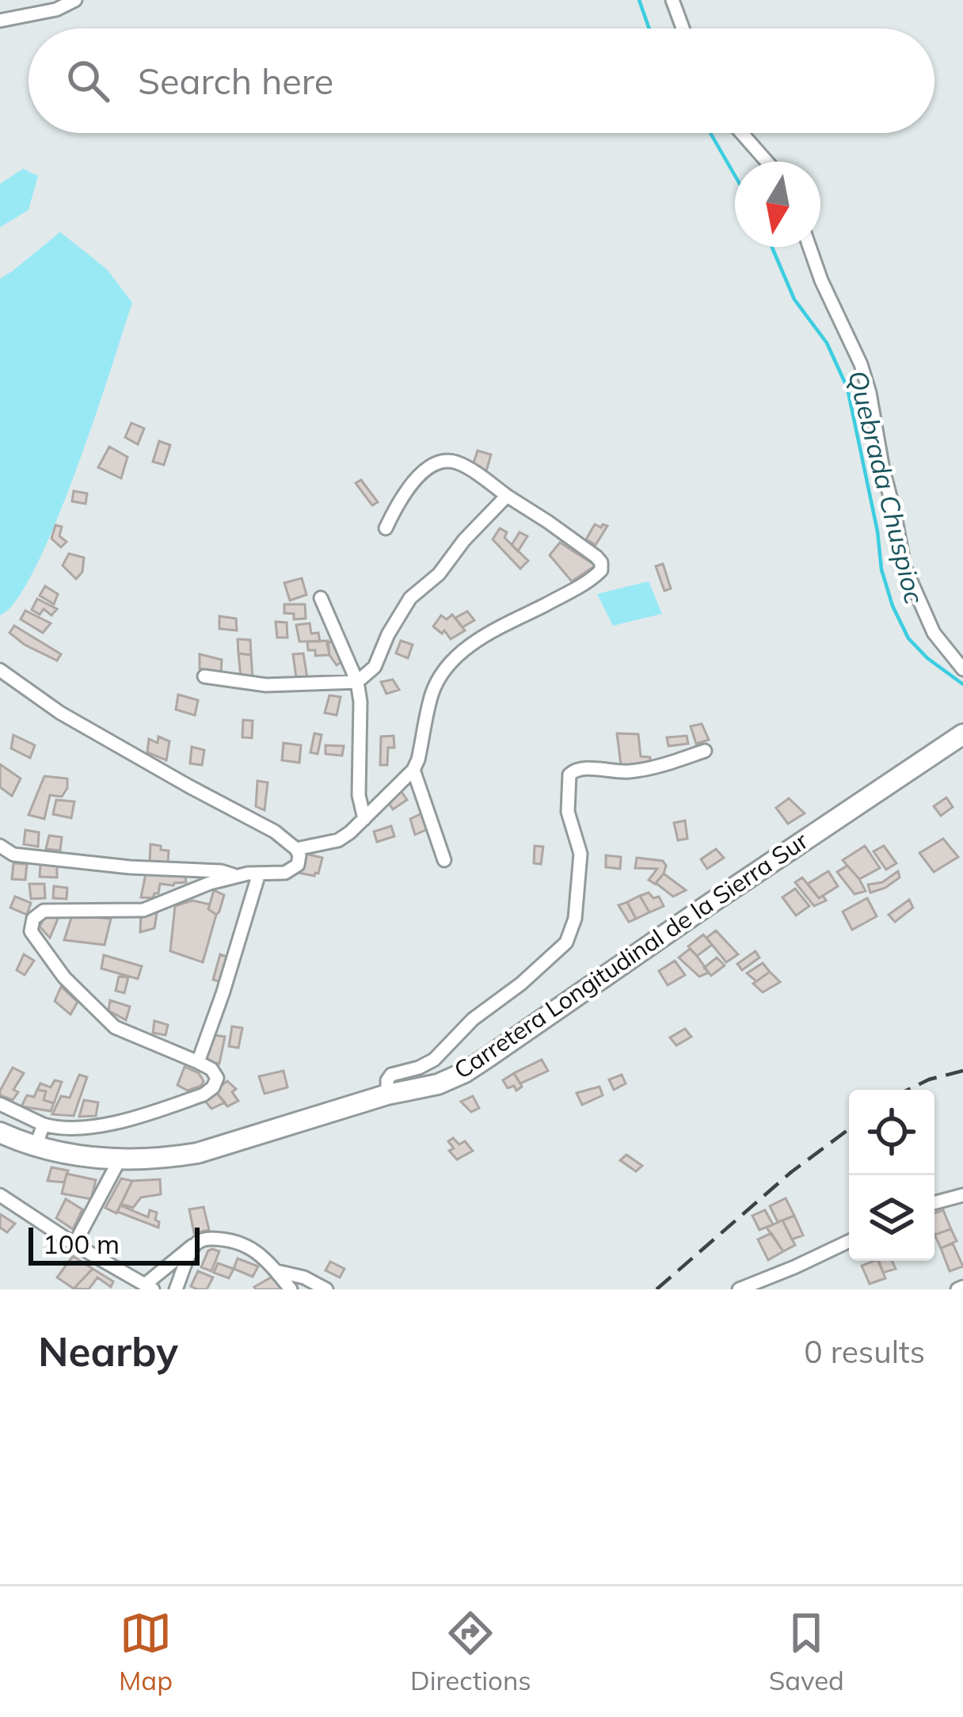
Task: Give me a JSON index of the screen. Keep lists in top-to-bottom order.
{
  "streets": {
    "highway": ["Carretera Longitudinal de la Sierra Sur"]
  },
  "water": ["Quebrada Chuspioc"],
  "scale_bar": "100 m",
  "north": "bottom",
  "page": {
    "search": "Search here",
    "scale": "100 m",
    "heading": ["Nearby", "0 results"],
    "nav": ["Map", "Directions", "Saved"]
  }
}
